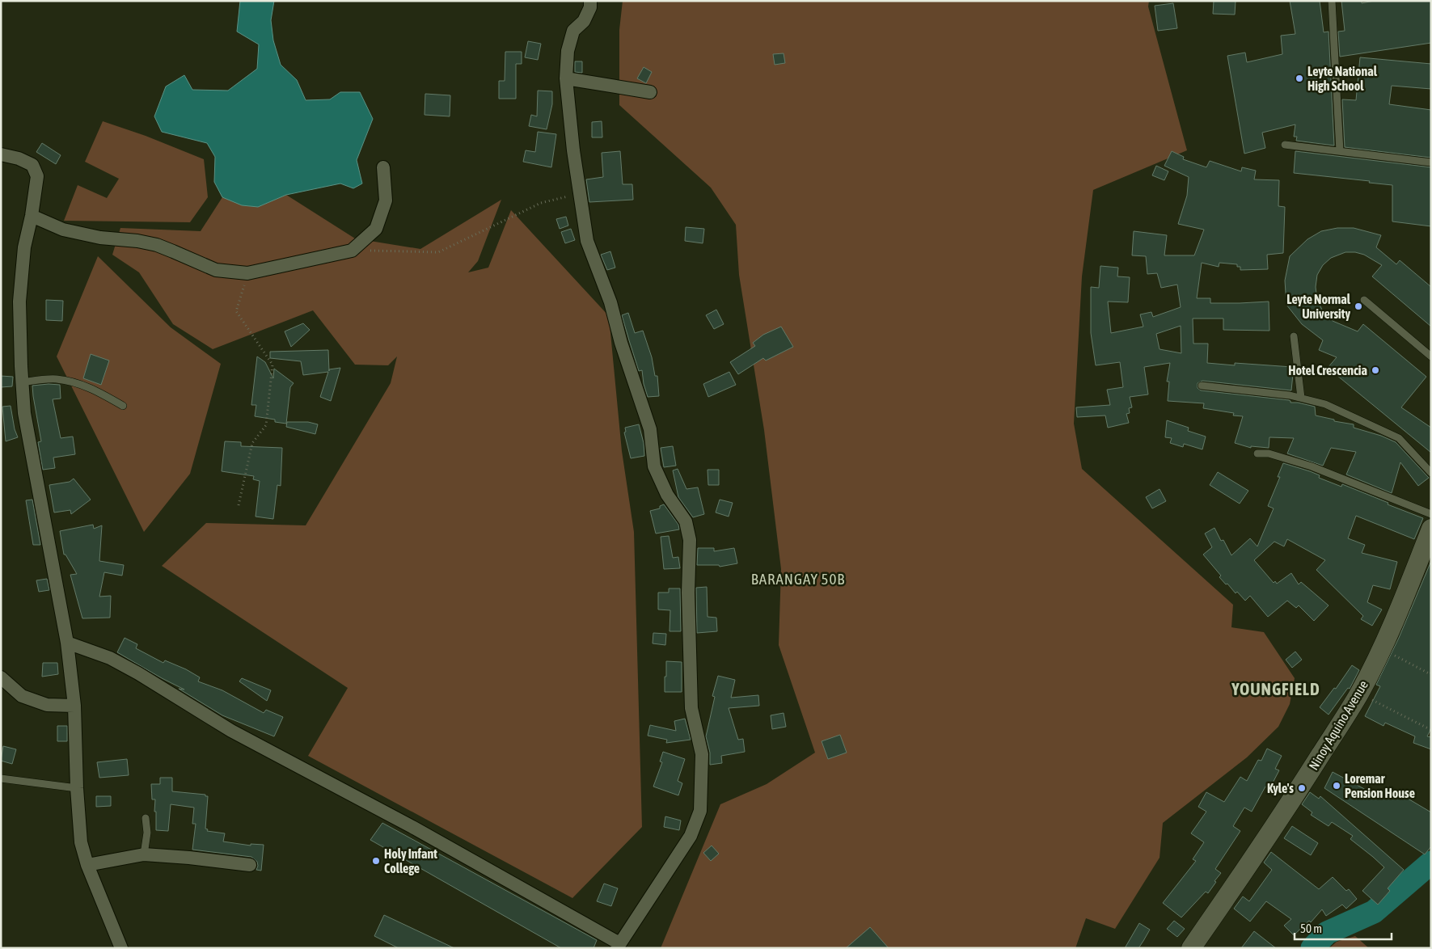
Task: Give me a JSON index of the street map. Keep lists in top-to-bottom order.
{
  "streets": {
    "main road": ["Ninoy Aquino Avenue"]
  },
  "districts": ["BARANGAY 50B", "YOUNGFIELD"],
  "places": [
    "Leyte National High School",
    "Leyte Normal University",
    "Hotel Crescencia",
    "Loremar Pension House",
    "Kyle's",
    "Holy Infant College"
  ],
  "scale_bar": "50 m"
}
